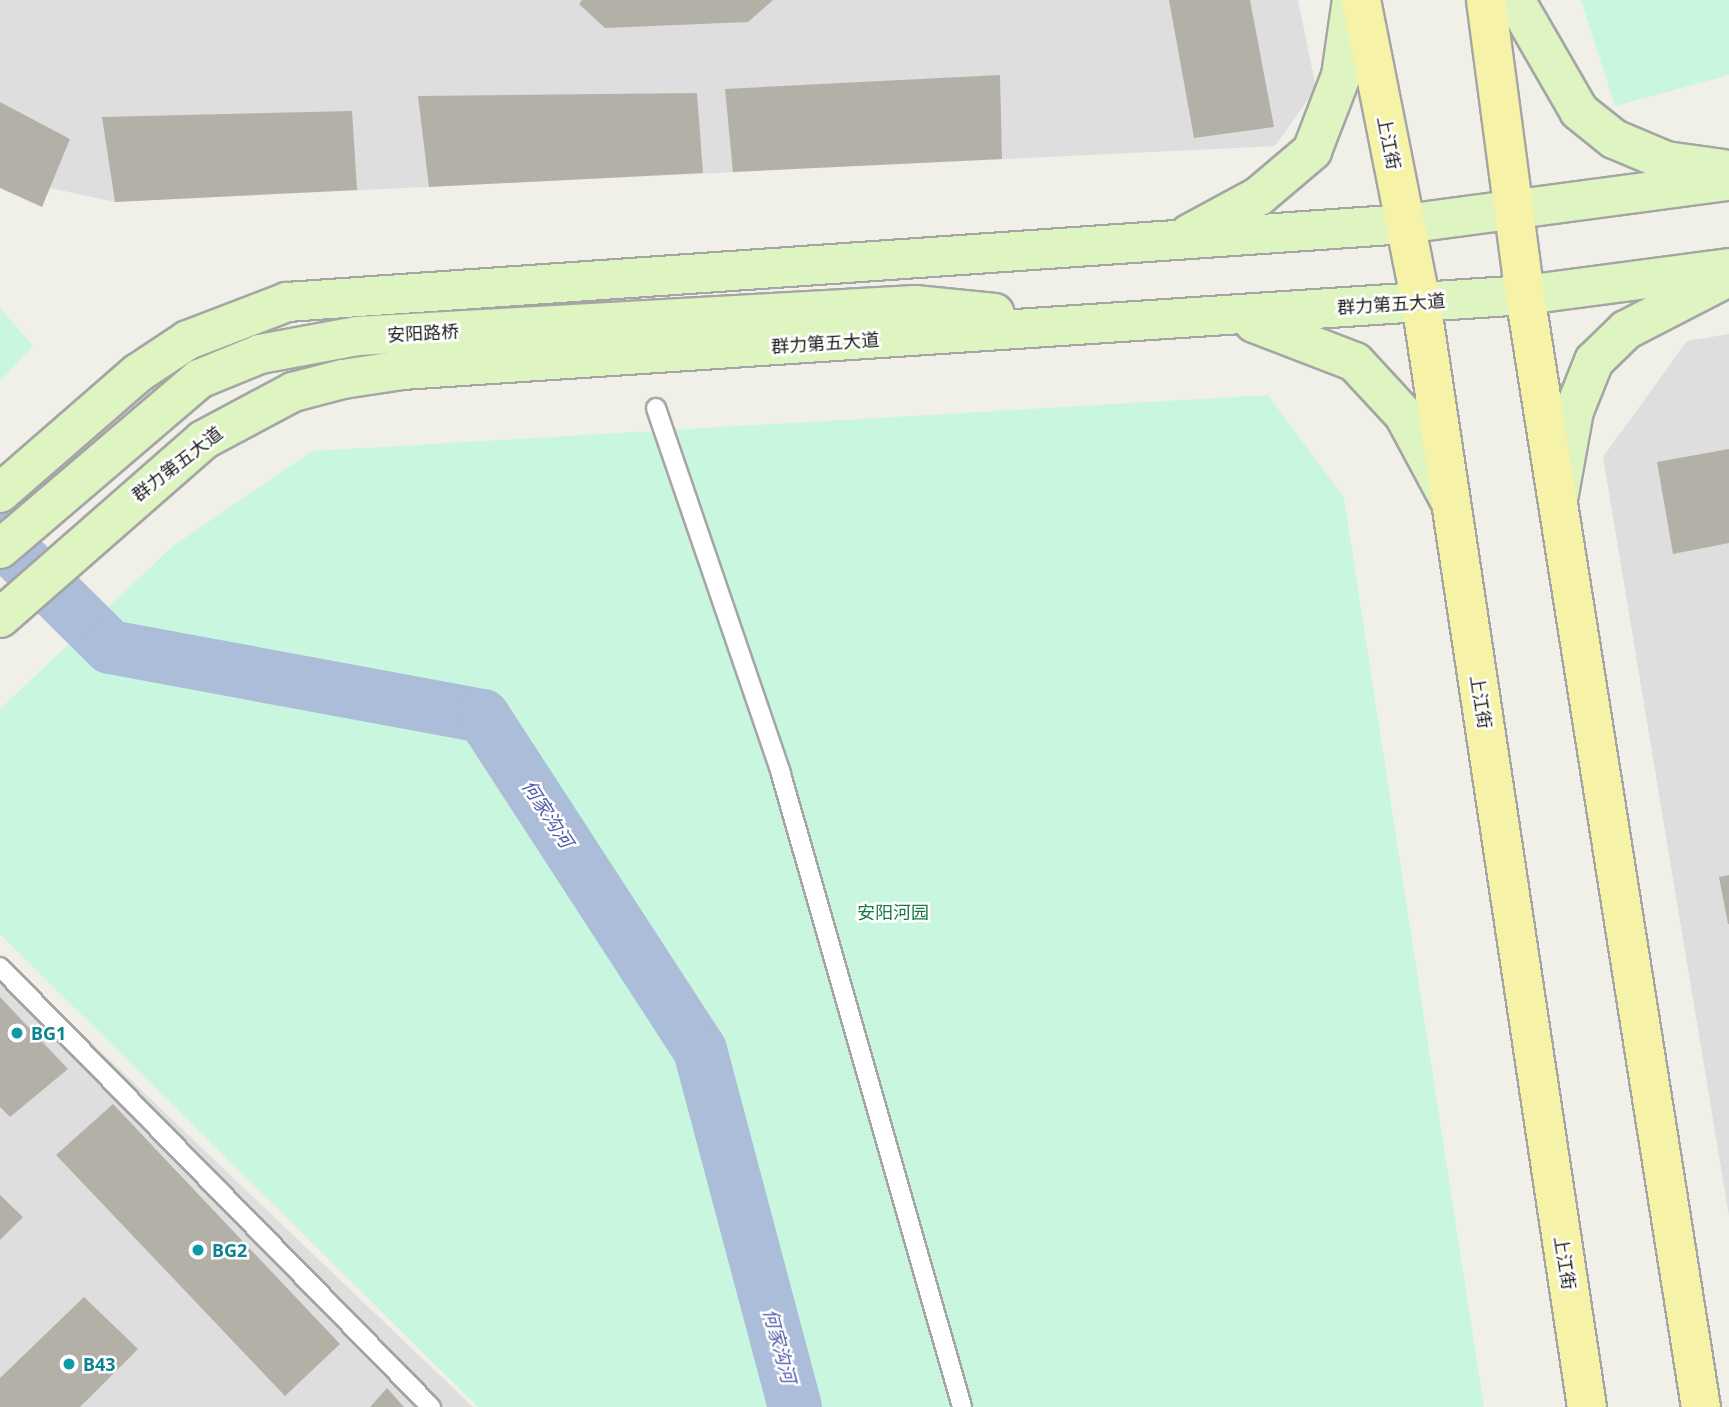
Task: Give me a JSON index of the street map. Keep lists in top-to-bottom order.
{
  "streets": {
    "main road": ["上江街", "群力第五大道", "安阳路桥"]
  },
  "crossings": [
    ["上江街", "群力第五大道"],
    ["群力第五大道", "安阳路桥"]
  ],
  "water": ["何家沟河"],
  "parks": ["安阳河园"],
  "places": ["BG1", "BG2", "B43"]
}
